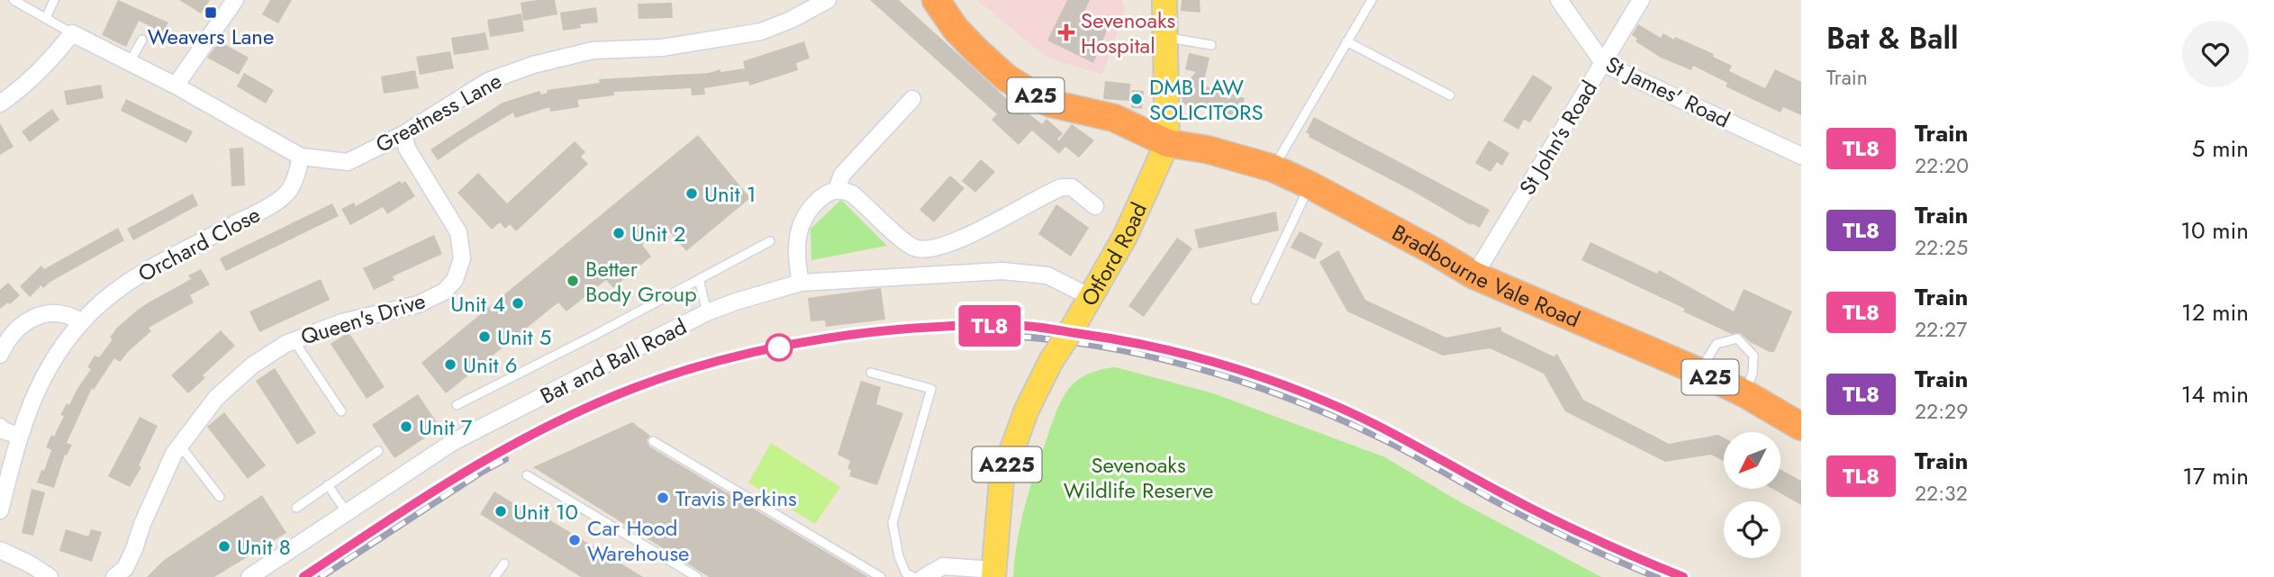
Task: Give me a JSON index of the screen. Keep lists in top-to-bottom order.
{
  "streets": {
    "highway": ["A25", "Bradbourne Vale Road"],
    "main road": ["Otford Road", "A225"],
    "street": [
      "St James' Road",
      "Greatness Lane",
      "St John's Road",
      "Orchard Close",
      "Queen's Drive",
      "Bat and Ball Road"
    ]
  },
  "crossings": [
    ["St James' Road", "St John's Road"],
    ["A25", "Otford Road"],
    ["A25", "Bradbourne Vale Road"],
    ["A25", "A225"],
    ["Greatness Lane", "Orchard Close"],
    ["Greatness Lane", "Queen's Drive"],
    ["St John's Road", "Bradbourne Vale Road"],
    ["Otford Road", "Bradbourne Vale Road"],
    ["Otford Road", "Bat and Ball Road"],
    ["Otford Road", "A225"],
    ["Bradbourne Vale Road", "A225"]
  ],
  "parks": ["Sevenoaks Wildlife Reserve"],
  "places": {
    "transit": ["Weavers Lane"],
    "health": ["Sevenoaks Hospital"],
    "other": [
      "DMB LAW SOLICITORS",
      "Unit 1",
      "Unit 2",
      "Better Body Group",
      "Unit 4",
      "Unit 5",
      "Unit 6",
      "Unit 7",
      "Travis Perkins",
      "Unit 10",
      "Car Hood Warehouse",
      "Unit 8"
    ]
  },
  "north": "bottom left",
  "page": {
    "on_map": "TL8",
    "heading": ["Bat & Ball", "Train"],
    "list": [
      {
        "mark": "TL8",
        "name": "Train",
        "note": "22:20",
        "value": "5 min"
      },
      {
        "mark": "TL8",
        "name": "Train",
        "note": "22:25",
        "value": "10 min"
      },
      {
        "mark": "TL8",
        "name": "Train",
        "note": "22:27",
        "value": "12 min"
      },
      {
        "mark": "TL8",
        "name": "Train",
        "note": "22:29",
        "value": "14 min"
      },
      {
        "mark": "TL8",
        "name": "Train",
        "note": "22:32",
        "value": "17 min"
      }
    ]
  }
}
